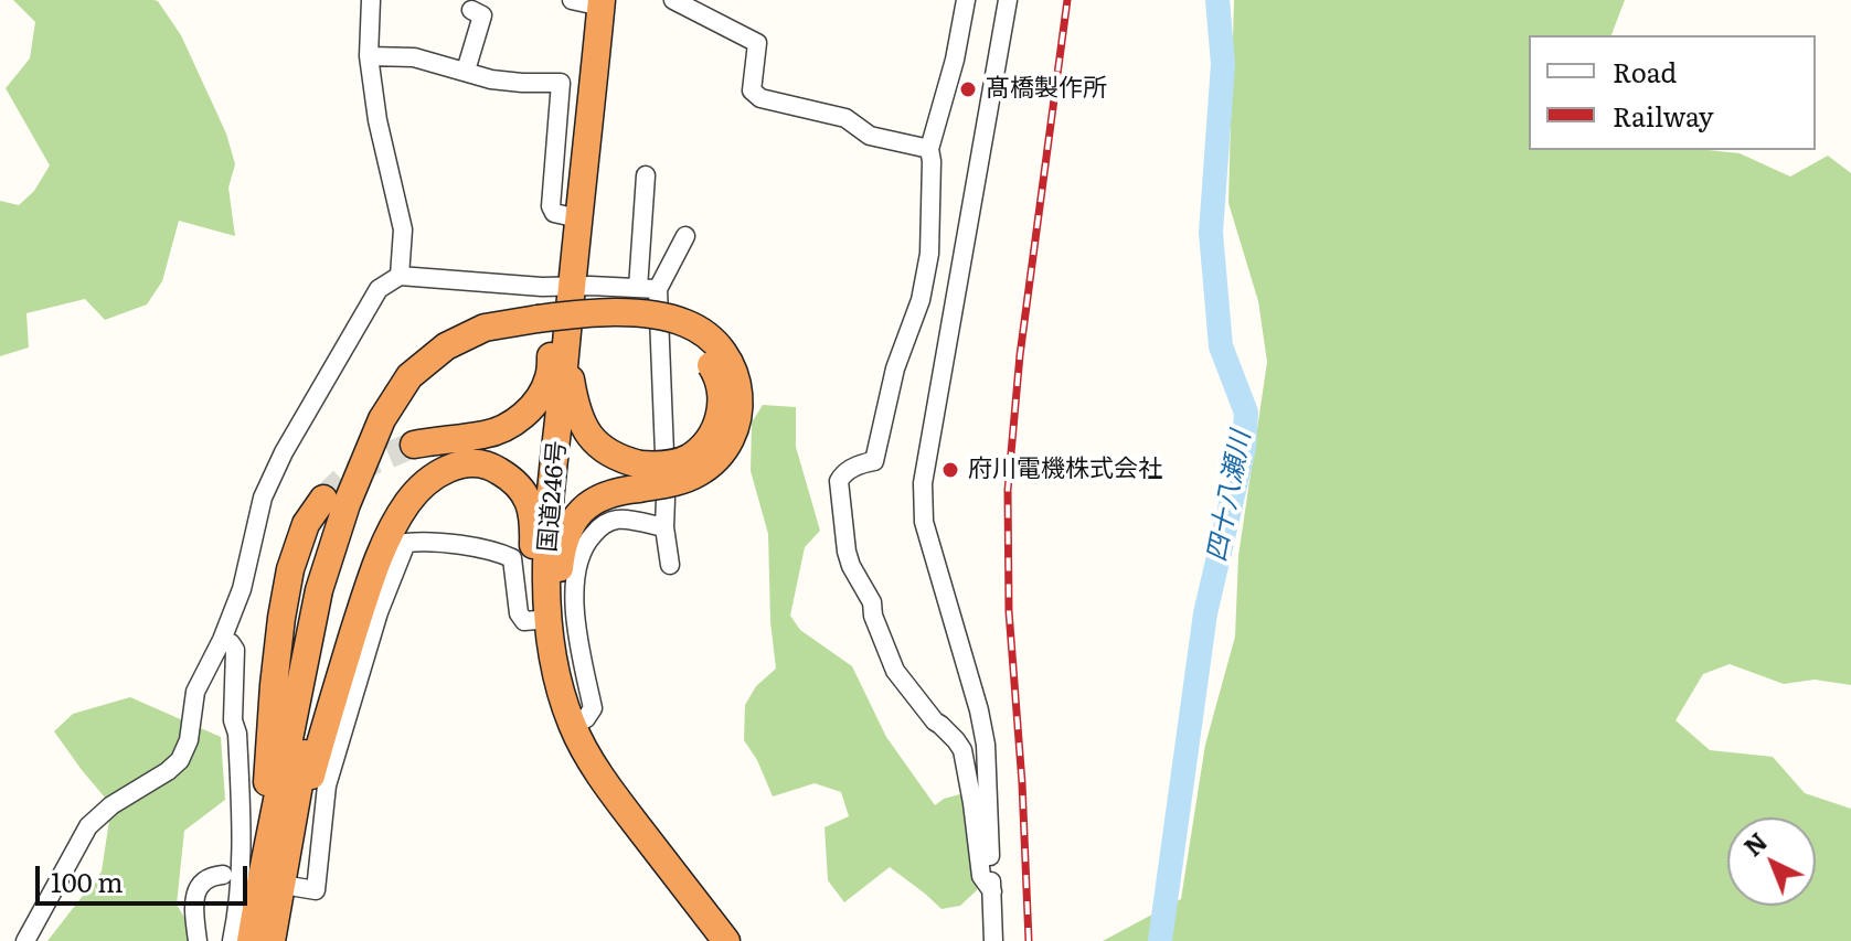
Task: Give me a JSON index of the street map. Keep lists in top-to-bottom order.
{
  "streets": {
    "highway": ["国道246号"]
  },
  "water": ["四十八瀬川"],
  "places": ["髙橋製作所", "府川電機株式会社"],
  "legend": ["Road", "Railway"],
  "scale_bar": "100 m",
  "north": "top left"
}
